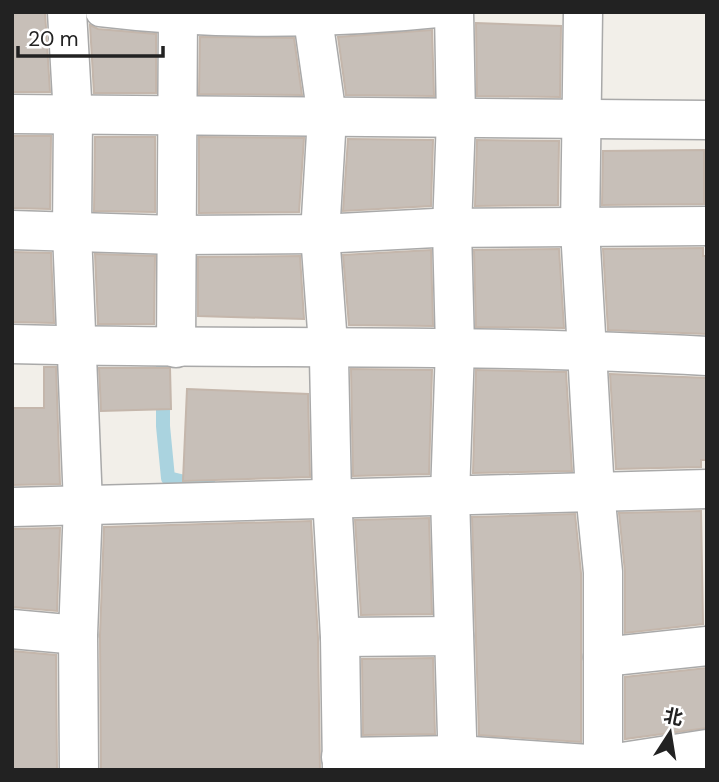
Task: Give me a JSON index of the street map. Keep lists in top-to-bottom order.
{
  "scale_bar": "20 m",
  "north": "top"
}
